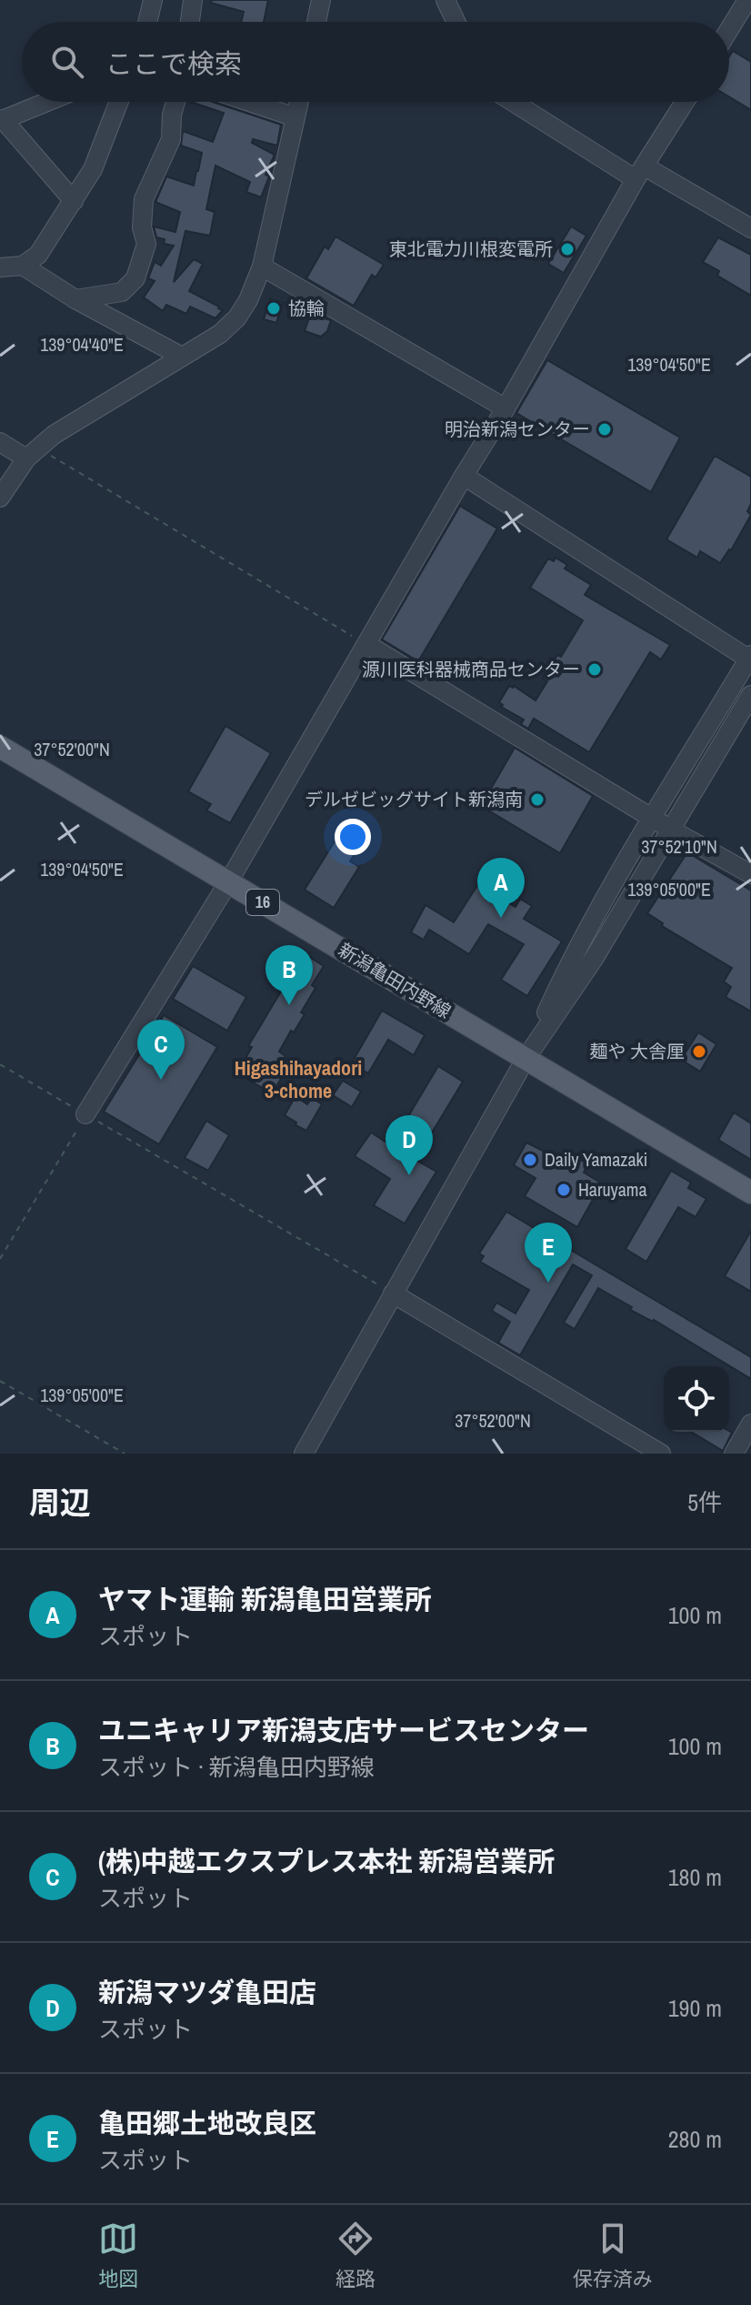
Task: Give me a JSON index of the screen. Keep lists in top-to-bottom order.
{
  "streets": {
    "main road": ["16", "新潟亀田内野線"]
  },
  "districts": ["Higashihayadori 3-chome"],
  "places": [
    "東北電力川根変電所",
    "協輪",
    "明治新潟センター",
    "源川医科器械商品センター",
    "デルゼビッグサイト新潟南",
    "麺や 大舎厘",
    "Daily Yamazaki",
    "Haruyama"
  ],
  "page": {
    "search": "ここで検索",
    "pins": [
      "A",
      "B",
      "C",
      "D",
      "E"
    ],
    "heading": ["周辺", "5件"],
    "list": [
      {
        "mark": "A",
        "name": "ヤマト運輸 新潟亀田営業所",
        "note": "スポット",
        "value": "100 m"
      },
      {
        "mark": "B",
        "name": "ユニキャリア新潟支店サービスセンター",
        "note": "スポット · 新潟亀田内野線",
        "value": "100 m"
      },
      {
        "mark": "C",
        "name": "(株)中越エクスプレス本社 新潟営業所",
        "note": "スポット",
        "value": "180 m"
      },
      {
        "mark": "D",
        "name": "新潟マツダ亀田店",
        "note": "スポット",
        "value": "190 m"
      },
      {
        "mark": "E",
        "name": "亀田郷土地改良区",
        "note": "スポット",
        "value": "280 m"
      }
    ],
    "nav": ["地図", "経路", "保存済み"]
  },
  "coordinates": [
    "139°04'40\"E",
    "139°04'50\"E",
    "37°52'00\"N",
    "37°52'10\"N",
    "139°05'00\"E"
  ]
}
